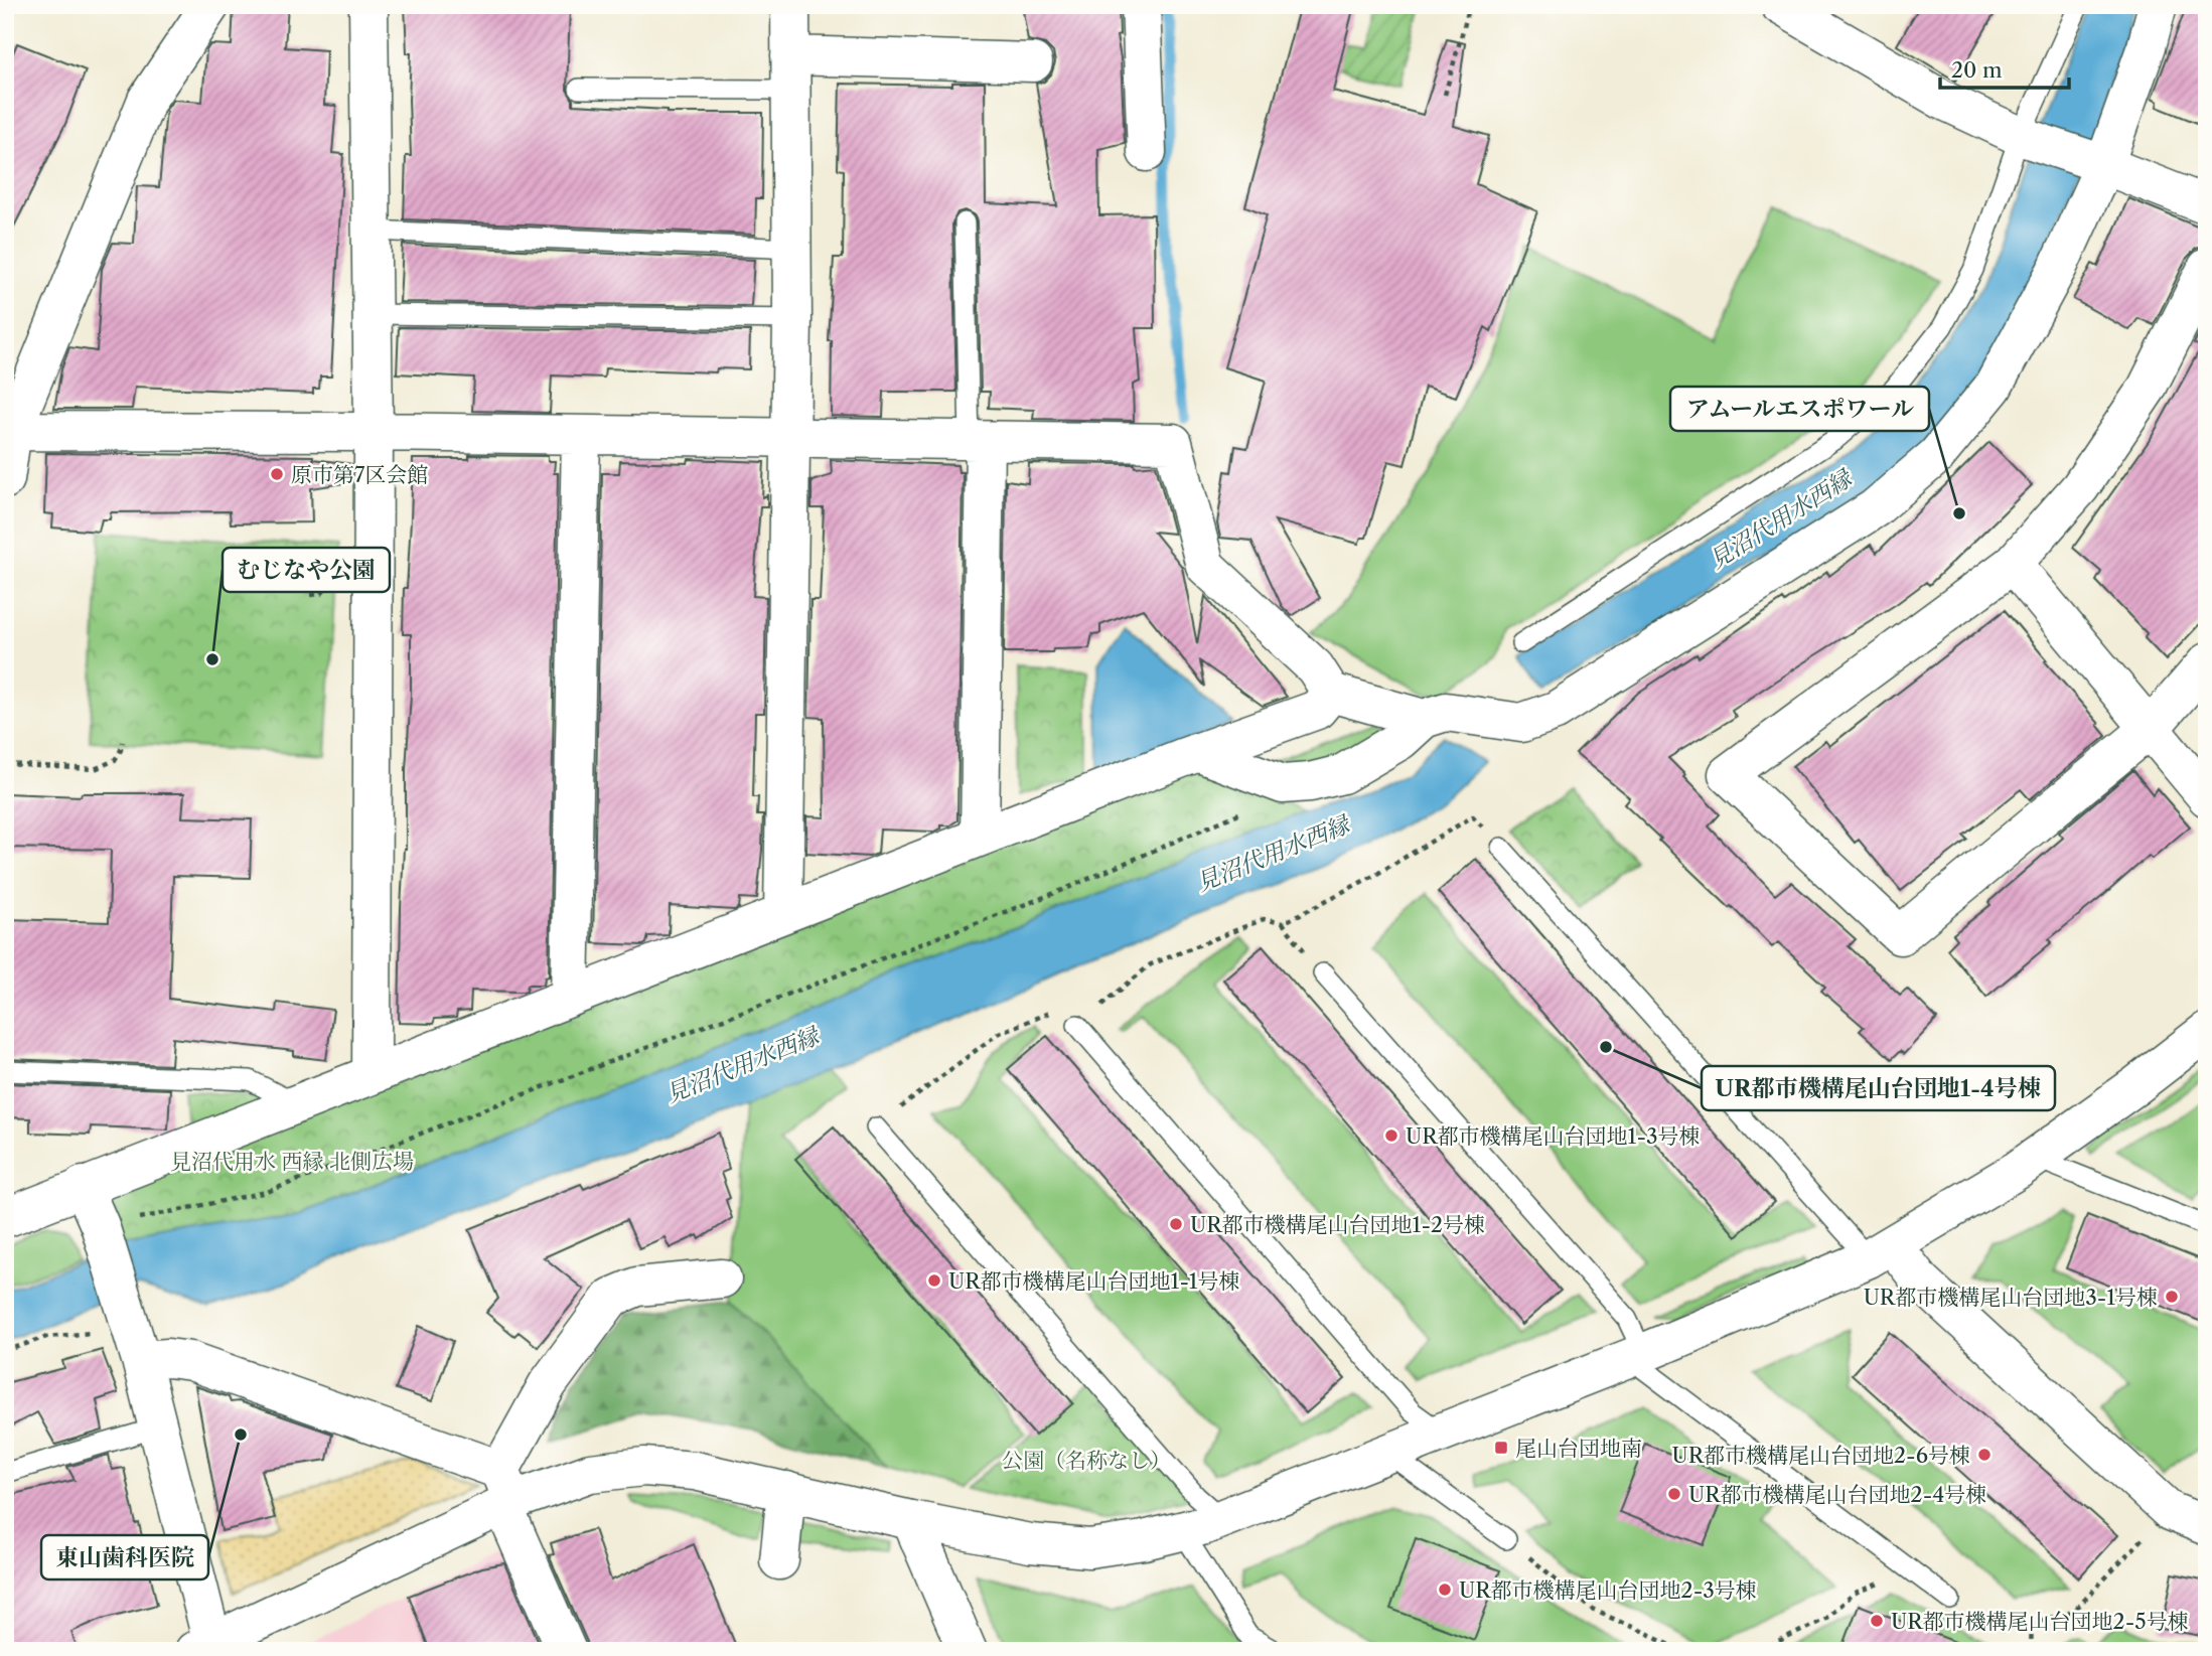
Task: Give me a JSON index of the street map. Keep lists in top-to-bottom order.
{
  "water": ["見沼代用水西縁"],
  "parks": ["見沼代用水 西縁 北側広場", "公園（名称なし）"],
  "places": {
    "other": [
      "原市第7区会館",
      "アムールエスポワール",
      "むじなや公園",
      "UR都市機構尾山台団地1-4号棟",
      "UR都市機構尾山台団地1-3号棟",
      "UR都市機構尾山台団地1-2号棟",
      "UR都市機構尾山台団地1-1号棟",
      "UR都市機構尾山台団地3-1号棟",
      "東山歯科医院",
      "UR都市機構尾山台団地2-6号棟",
      "UR都市機構尾山台団地2-4号棟",
      "UR都市機構尾山台団地2-3号棟",
      "UR都市機構尾山台団地2-5号棟"
    ],
    "transit": ["尾山台団地南"]
  },
  "scale_bar": "20 m"
}
